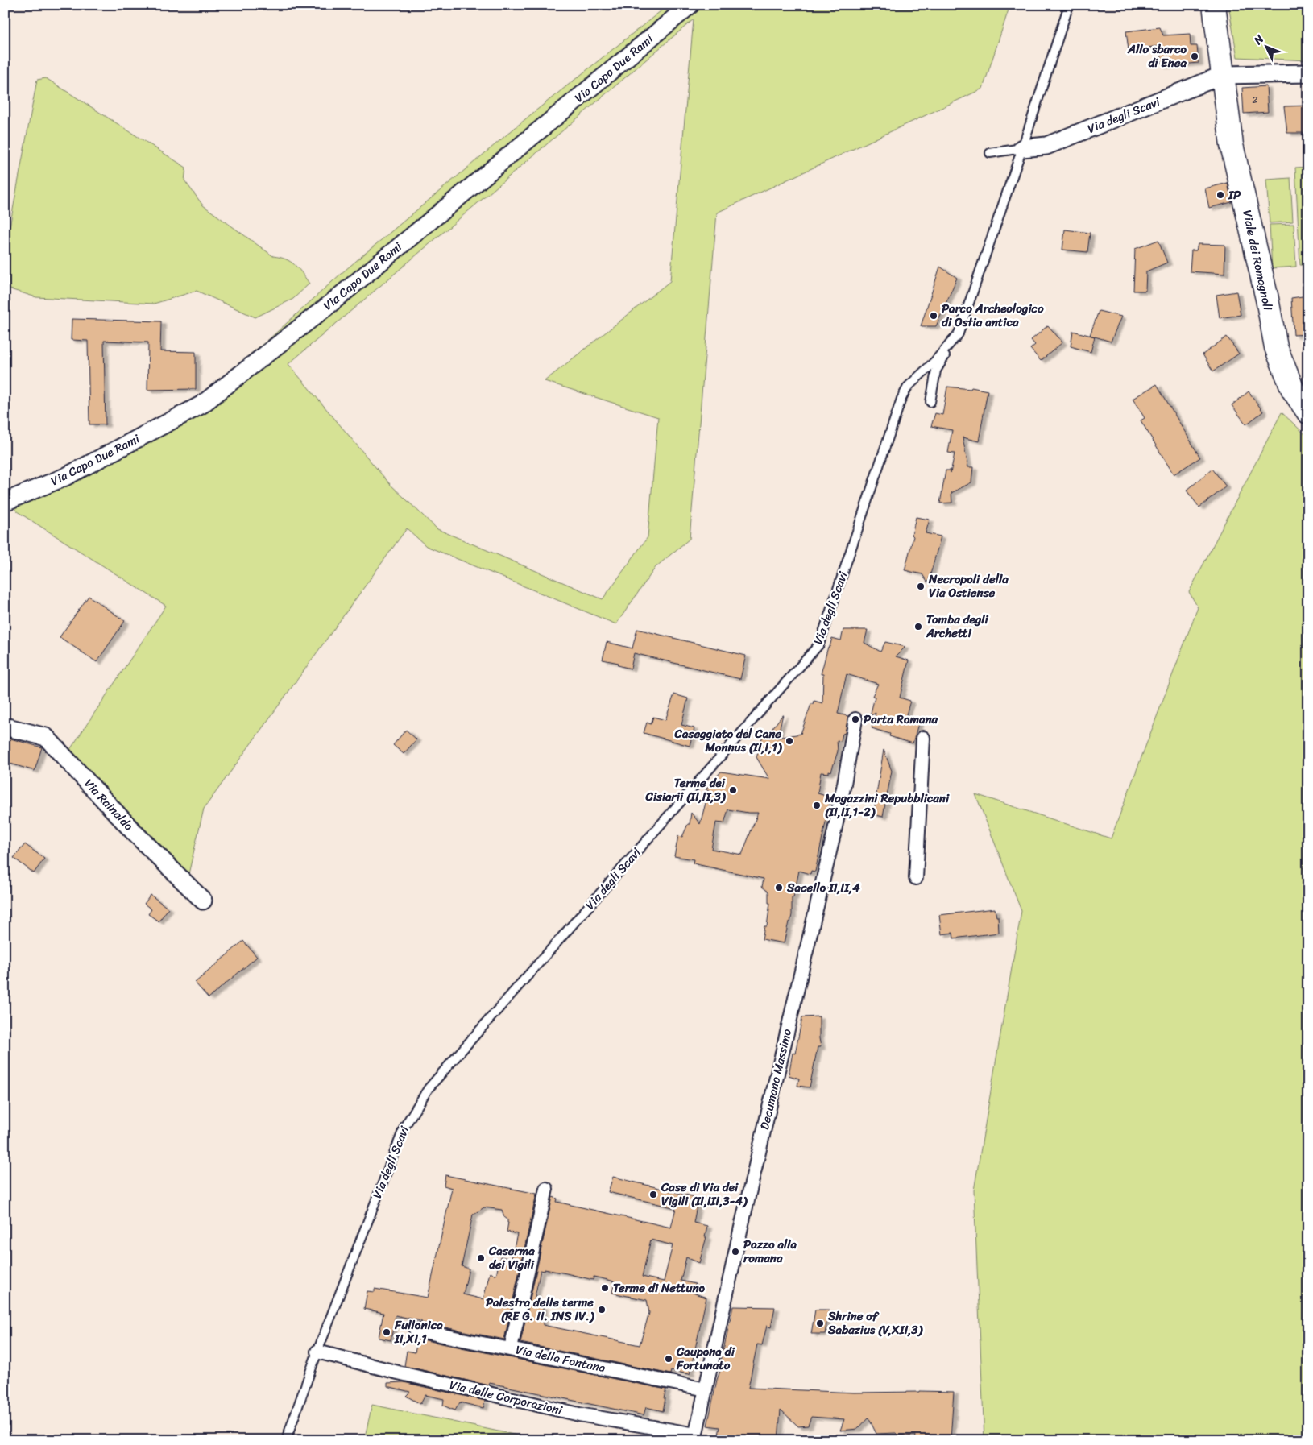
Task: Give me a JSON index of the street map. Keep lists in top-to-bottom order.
{
  "streets": {
    "main road": ["Viale dei Romagnoli"],
    "street": [
      "Via Capo Due Rami",
      "Via degli Scavi",
      "Via Rainaldo",
      "Decumano Massimo",
      "Via della Fontana",
      "Via delle Corporazioni"
    ]
  },
  "crossings": [
    ["Via degli Scavi", "Viale dei Romagnoli"],
    ["Via degli Scavi", "Via delle Corporazioni"],
    ["Decumano Massimo", "Via della Fontana"],
    ["Decumano Massimo", "Via delle Corporazioni"]
  ],
  "places": [
    "Allo sbarco di Enea",
    "IP",
    "Parco Archeologico di Ostia antica",
    "Necropoli della Via Ostiense",
    "Tomba degli Archetti",
    "Porta Romana",
    "Caseggiato del Cane Monnus (II,I,1)",
    "Terme dei Cisiarii (II,II,3)",
    "Magazzini Repubblicani (II,II,1-2)",
    "Sacello II,II,4",
    "Case di Via dei Vigili (II,III,3-4)",
    "Pozzo alla romana",
    "Caserma dei Vigili",
    "Terme di Nettuno",
    "Palestra delle terme (RE G. II. INS IV.)",
    "Shrine of Sabazius (V,XII,3)",
    "Fullonica II,XI,1",
    "Caupona di Fortunato"
  ],
  "house_numbers": ["2"],
  "north": "top left"
}
